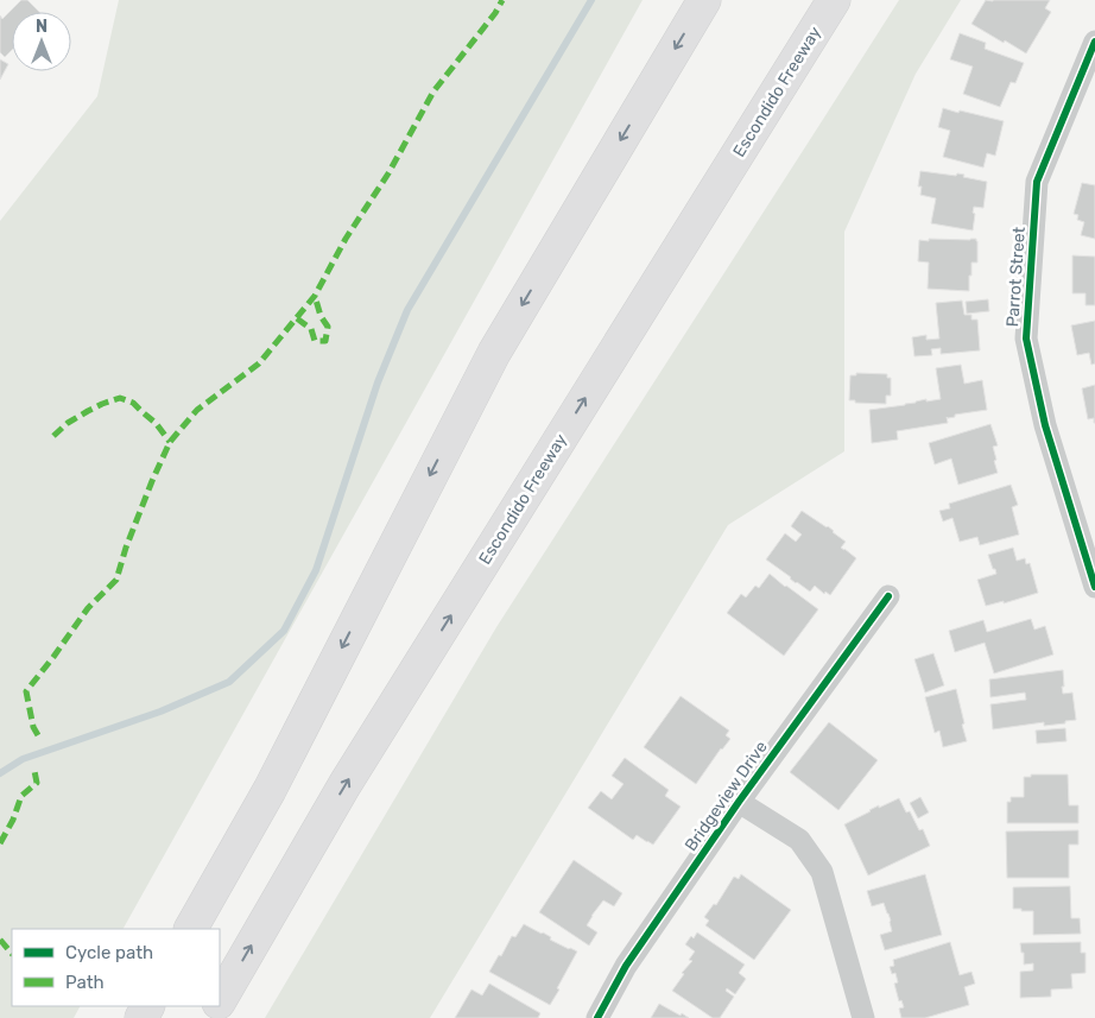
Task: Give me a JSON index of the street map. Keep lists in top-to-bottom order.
{
  "streets": {
    "highway": ["Escondido Freeway"],
    "street": ["Parrot Street", "Bridgeview Drive"]
  },
  "legend": ["Cycle path", "Path"],
  "north": "top"
}
